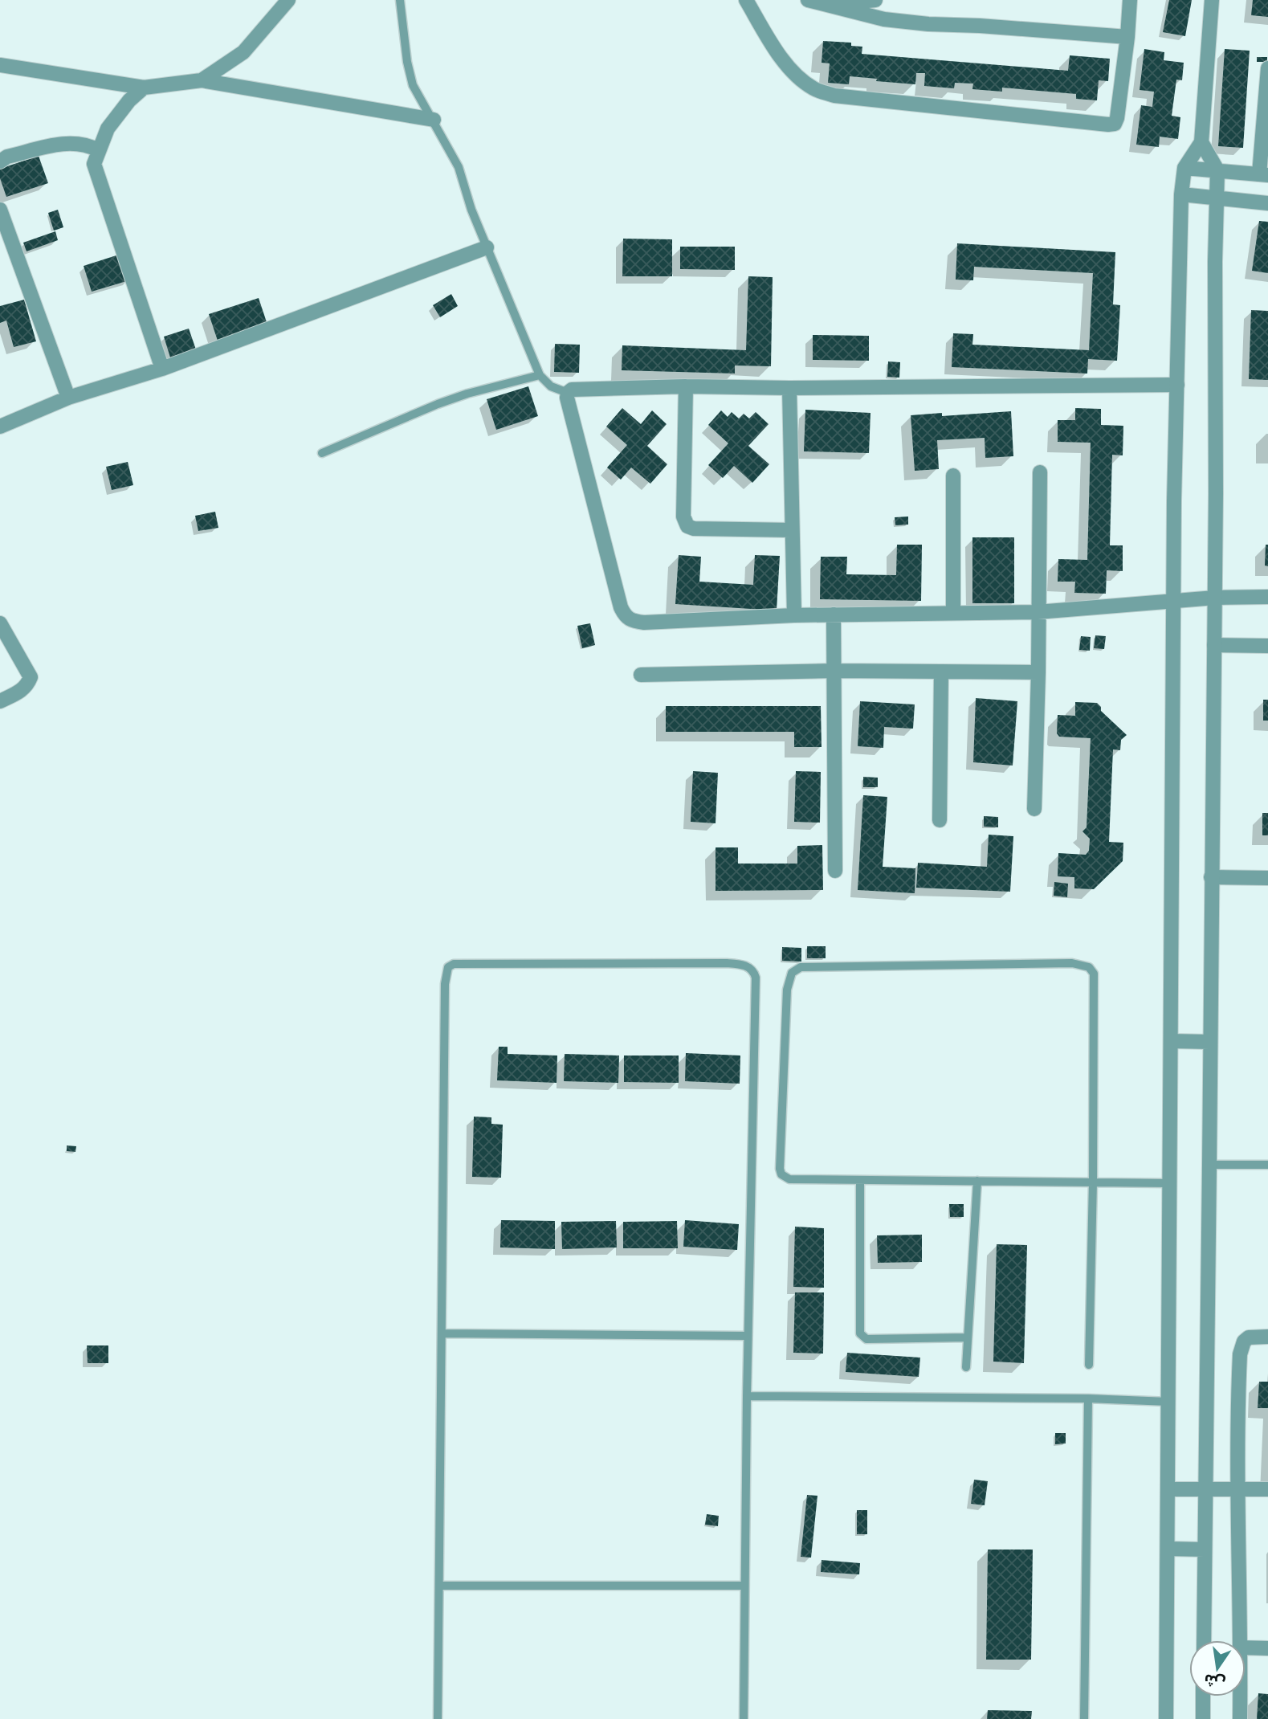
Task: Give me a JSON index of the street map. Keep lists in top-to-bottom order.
{
  "north": "bottom"
}
